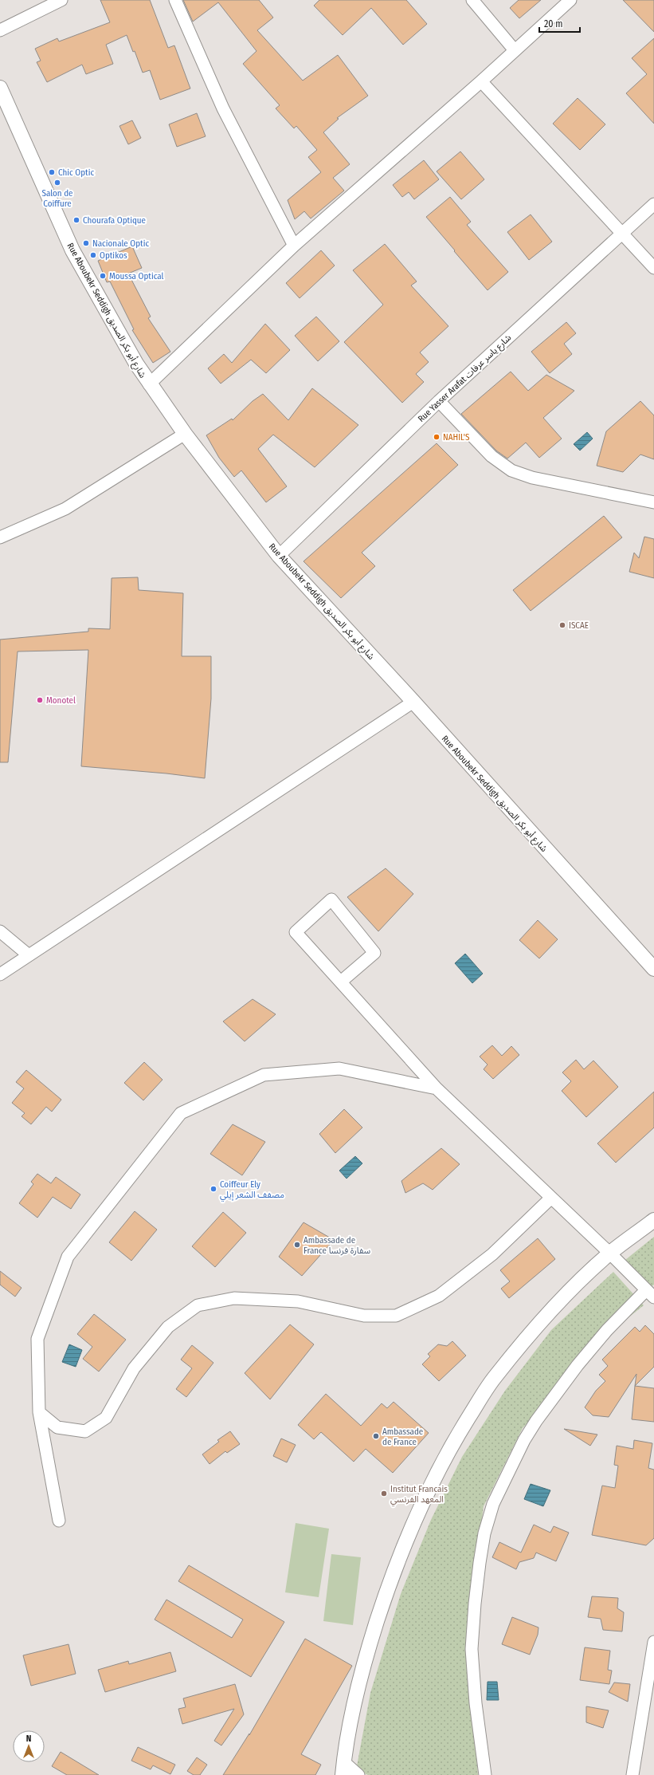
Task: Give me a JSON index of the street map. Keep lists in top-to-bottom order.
{
  "streets": {
    "street": ["Rue Aboubekr Seddigh شارع أبو بكر الصديق", "Rue Yasser Arafat شارع ياسر عرفات"]
  },
  "crossings": [
    ["Rue Aboubekr Seddigh شارع أبو بكر الصديق", "Rue Yasser Arafat شارع ياسر عرفات"]
  ],
  "places": [
    "Chic Optic",
    "Salon de Coiffure",
    "Chourafa Optique",
    "Nacionale Optic",
    "Optikos",
    "Moussa Optical",
    "NAHIL'S",
    "ISCAE",
    "Monotel",
    "Coiffeur Ely مصفف الشعر إيلي",
    "Ambassade de France سفارة فرنسا",
    "Ambassade de France",
    "Institut Francais المعهد الفرنسي"
  ],
  "scale_bar": "20 m",
  "north": "top"
}
